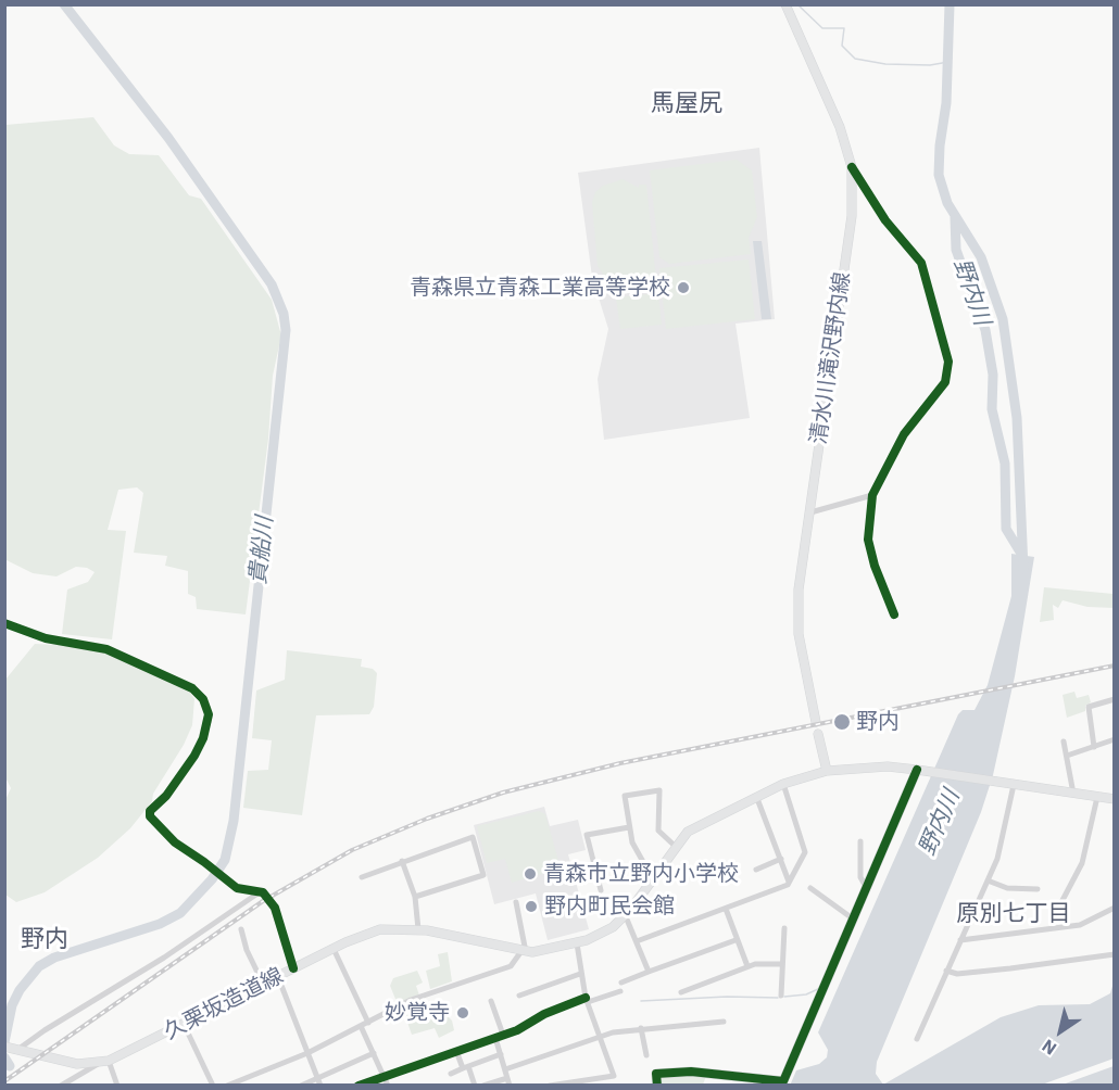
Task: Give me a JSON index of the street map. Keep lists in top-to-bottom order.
{
  "streets": {
    "main road": ["清水川滝沢野内線", "久栗坂造道線"]
  },
  "districts": ["馬屋尻", "原別七丁目", "野内"],
  "water": ["野内川", "貴船川"],
  "places": [
    "青森県立青森工業高等学校",
    "野内",
    "青森市立野内小学校",
    "野内町民会館",
    "妙覚寺"
  ],
  "north": "bottom left"
}
